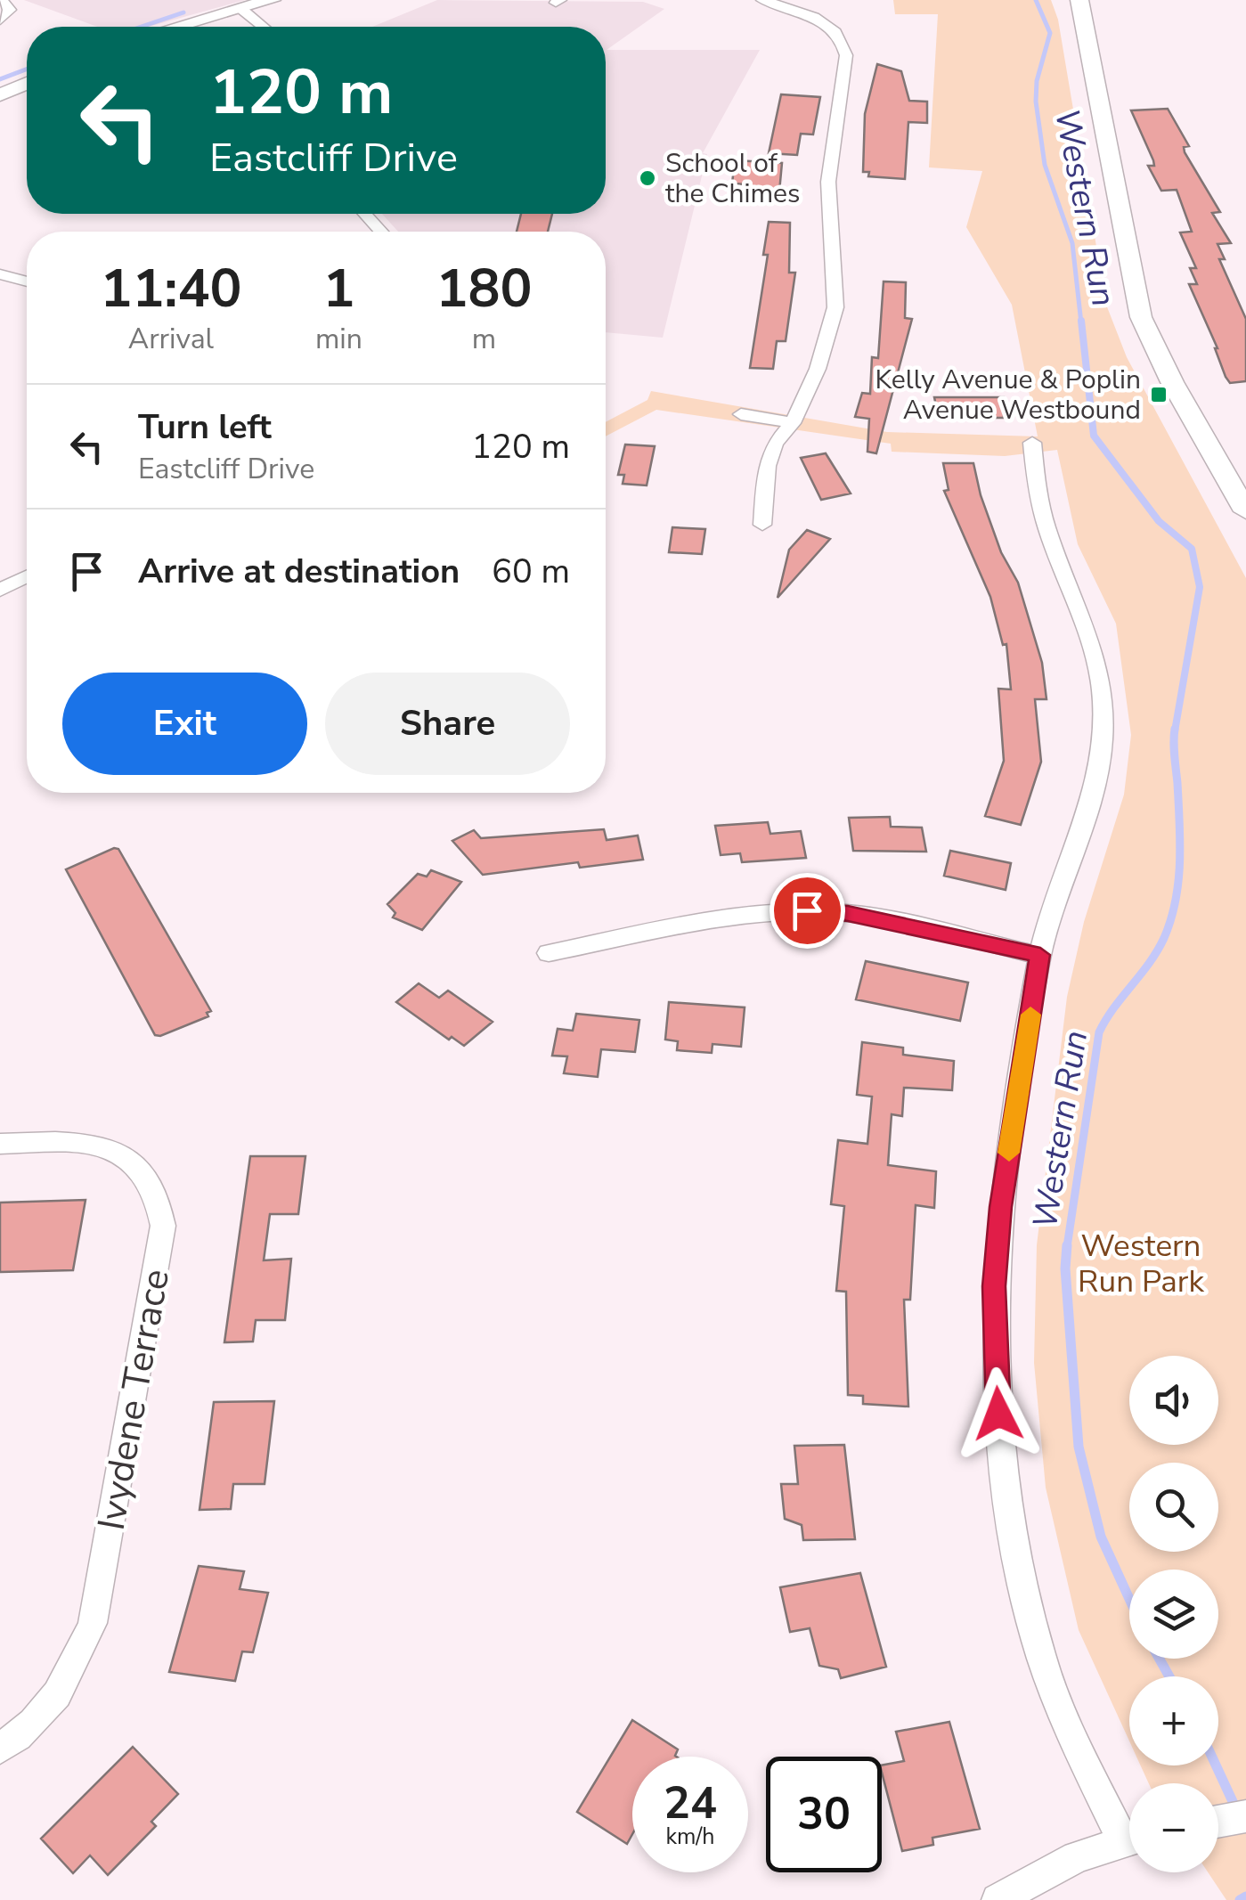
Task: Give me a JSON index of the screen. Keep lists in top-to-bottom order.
{
  "streets": {
    "street": ["Ivydene Terrace"]
  },
  "water": ["Western Run"],
  "parks": ["Western Run Park"],
  "places": {
    "other": ["School of the Chimes"],
    "transit": ["Kelly Avenue & Poplin Avenue Westbound"]
  },
  "page": {
    "turn": ["120 m", "Eastcliff Drive"],
    "eta": [
      "11:40",
      "Arrival",
      "1",
      "min",
      "180",
      "m"
    ],
    "list": [
      {
        "name": "Turn left",
        "note": "Eastcliff Drive",
        "value": "120 m"
      },
      {
        "name": "Arrive at destination",
        "value": "60 m"
      }
    ],
    "buttons": ["Exit", "Share"],
    "map_buttons": ["+", "−"],
    "speed": "24 km/h",
    "limit": "30"
  }
}
